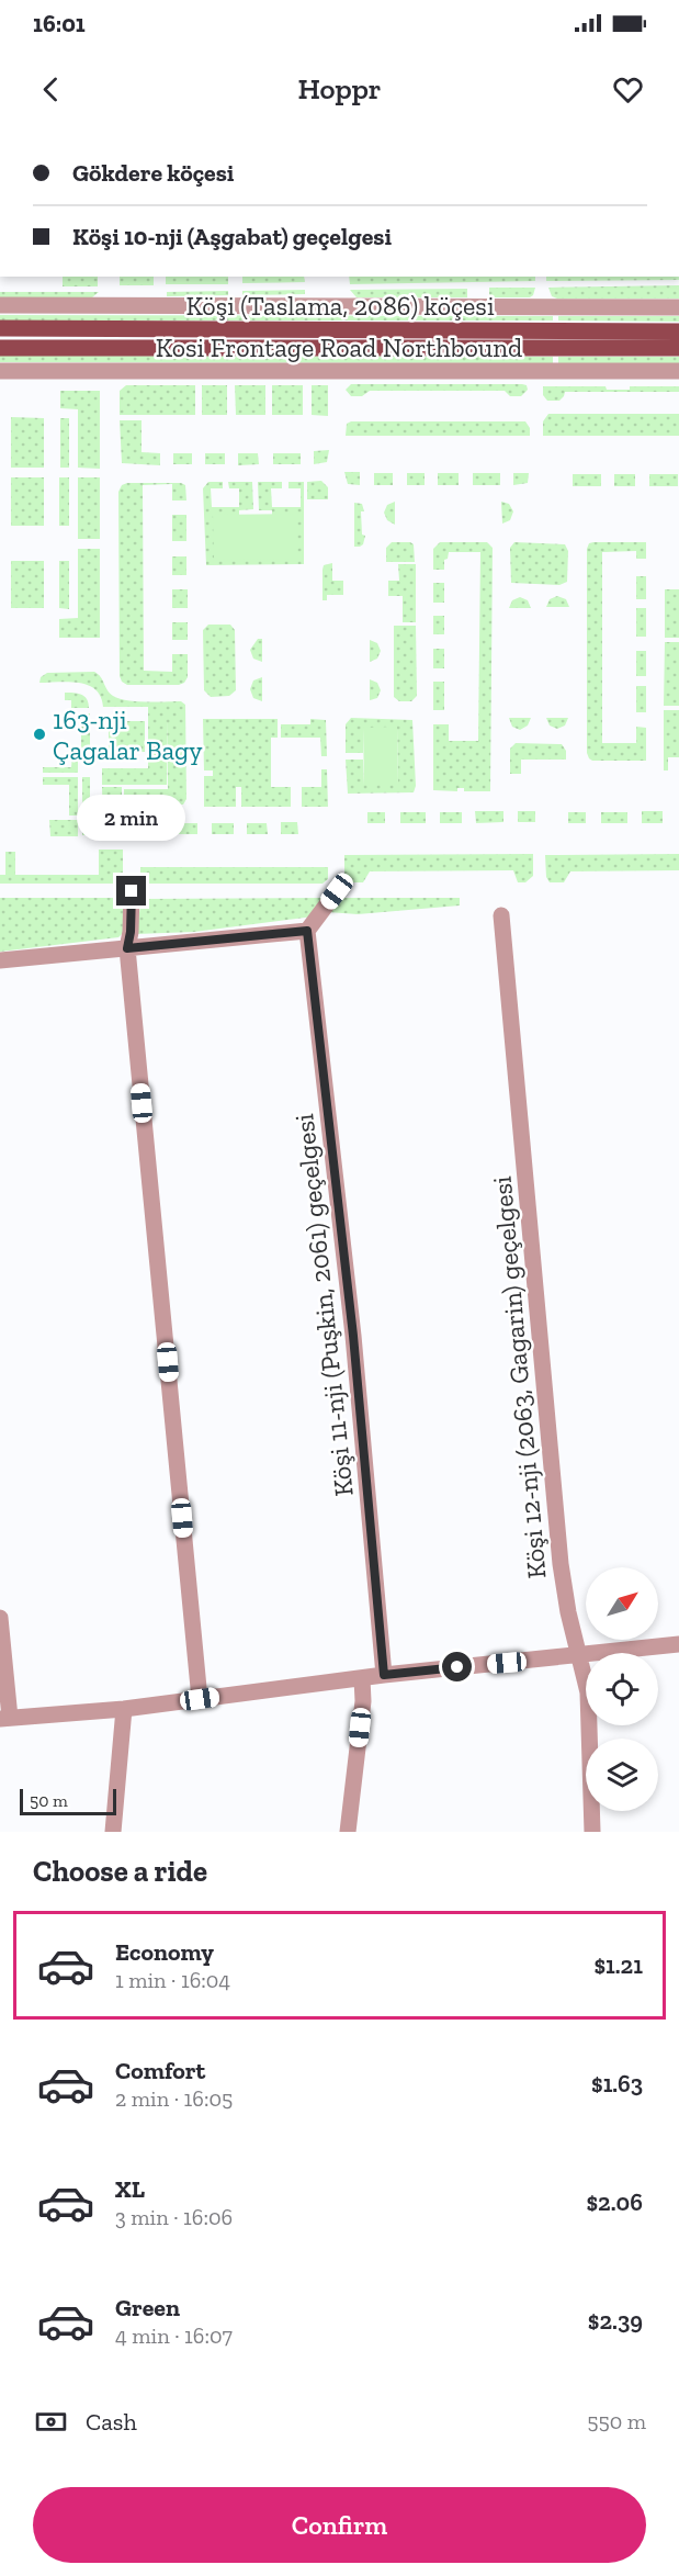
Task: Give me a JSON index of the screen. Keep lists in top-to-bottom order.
{
  "streets": {
    "main road": ["Köşi (Taslama, 2086) köçesi"],
    "street": ["Kosi Frontage Road Northbound", "Köşi 11-nji (Puşkin, 2061) geçelgesi", "Köşi 12-nji (2063, Gagarin) geçelgesi"]
  },
  "places": ["163-nji Çagalar Bagy"],
  "scale_bar": "50 m",
  "north": "top right",
  "page": {
    "status": "16:01",
    "header": "Hoppr",
    "banner": ["Gökdere köçesi", "Köşi 10-nji (Aşgabat) geçelgesi"],
    "bubble": "2 min",
    "scale": "50 m",
    "heading": "Choose a ride",
    "list": [
      {
        "name": "Economy",
        "note": "1 min · 16:04",
        "value": "$1.21"
      },
      {
        "name": "Comfort",
        "note": "2 min · 16:05",
        "value": "$1.63"
      },
      {
        "name": "XL",
        "note": "3 min · 16:06",
        "value": "$2.06"
      },
      {
        "name": "Green",
        "note": "4 min · 16:07",
        "value": "$2.39"
      }
    ],
    "pay": ["Cash", "550 m"],
    "buttons": "Confirm"
  }
}
